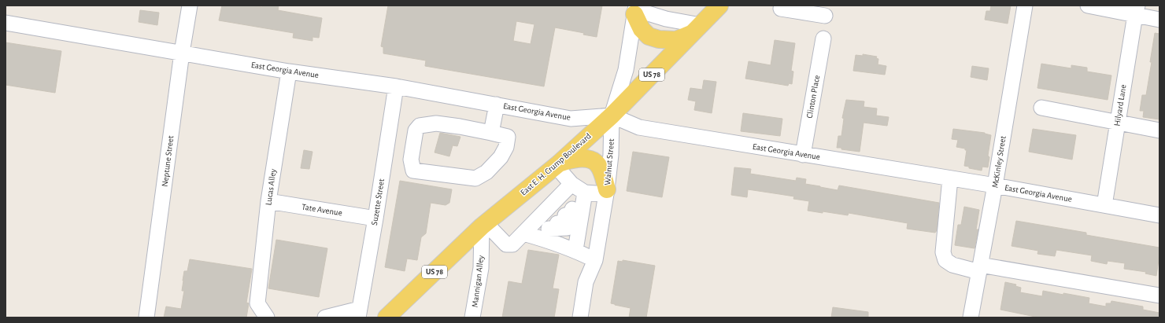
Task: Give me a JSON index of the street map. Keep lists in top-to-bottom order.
{
  "streets": {
    "main road": ["US 78", "East E. H. Crump Boulevard"],
    "street": [
      "East Georgia Avenue",
      "Clinton Place",
      "Hilyard Lane",
      "Neptune Street",
      "Walnut Street",
      "McKinley Street",
      "Lucas Alley",
      "Suzette Street",
      "Tate Avenue",
      "Mannigan Alley"
    ]
  },
  "crossings": [
    ["East Georgia Avenue", "Clinton Place"],
    ["East Georgia Avenue", "Hilyard Lane"],
    ["East Georgia Avenue", "Neptune Street"],
    ["East Georgia Avenue", "Walnut Street"],
    ["East Georgia Avenue", "McKinley Street"],
    ["East Georgia Avenue", "East E. H. Crump Boulevard"],
    ["East Georgia Avenue", "Lucas Alley"],
    ["East Georgia Avenue", "Suzette Street"],
    ["Walnut Street", "East E. H. Crump Boulevard"],
    ["East E. H. Crump Boulevard", "Mannigan Alley"],
    ["Lucas Alley", "Tate Avenue"],
    ["Suzette Street", "Tate Avenue"]
  ]
}
